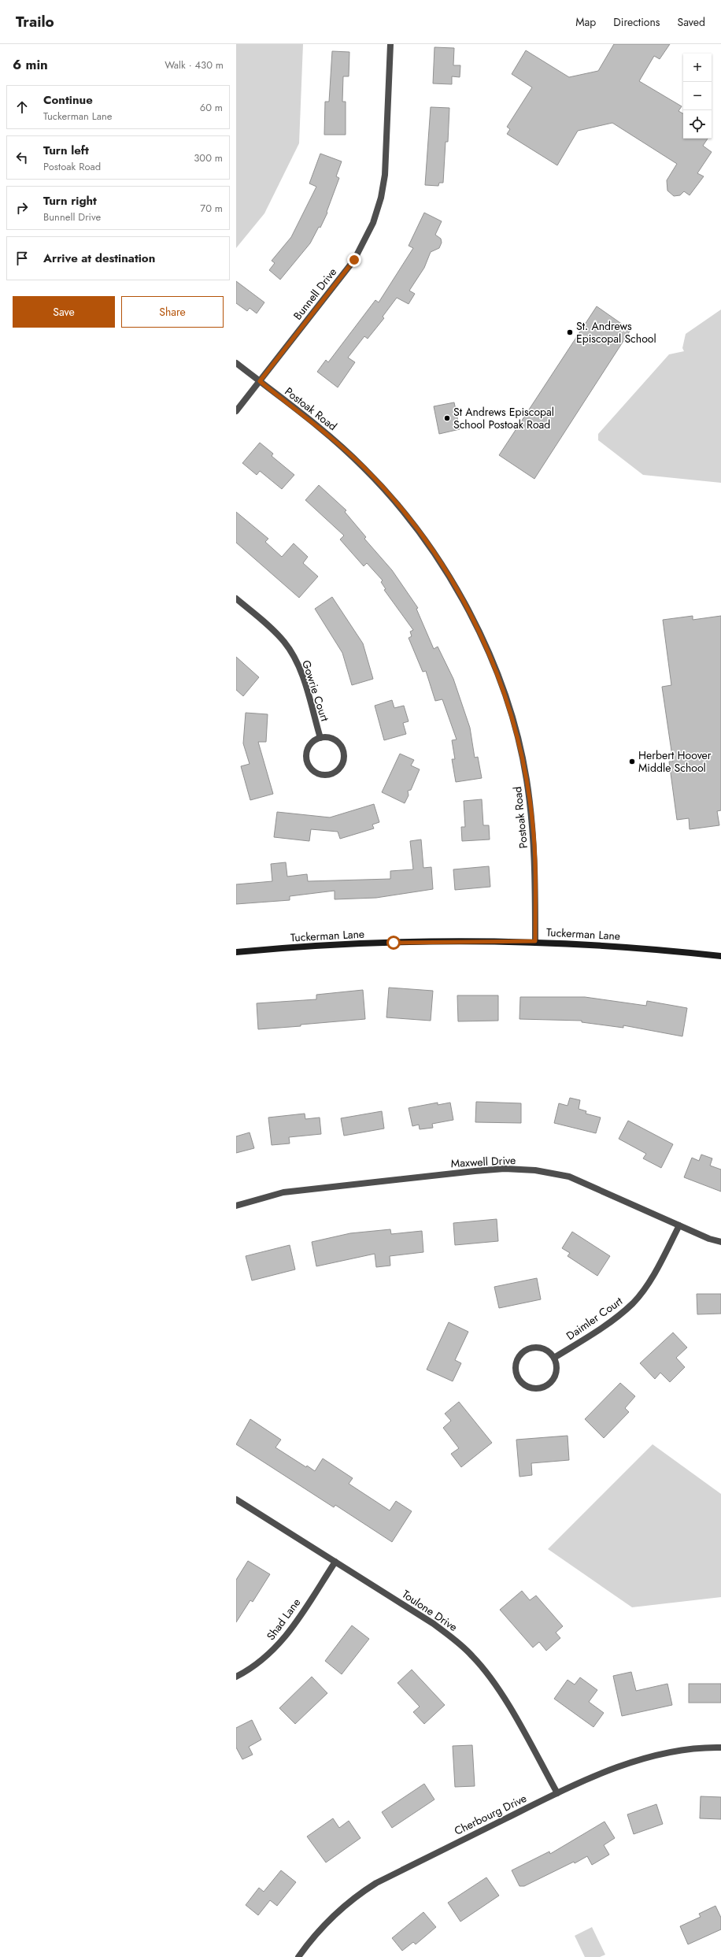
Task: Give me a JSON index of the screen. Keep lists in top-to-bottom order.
{
  "streets": {
    "main road": ["Tuckerman Lane"],
    "street": [
      "Bunnell Drive",
      "Postoak Road",
      "Gowrie Court",
      "Maxwell Drive",
      "Daimler Court",
      "Toulone Drive",
      "Shad Lane",
      "Cherbourg Drive"
    ]
  },
  "crossings": [
    ["Bunnell Drive", "Postoak Road"],
    ["Postoak Road", "Tuckerman Lane"],
    ["Maxwell Drive", "Daimler Court"],
    ["Toulone Drive", "Shad Lane"],
    ["Toulone Drive", "Cherbourg Drive"]
  ],
  "places": ["St. Andrews Episcopal School", "St Andrews Episcopal School Postoak Road", "Herbert Hoover Middle School"],
  "page": {
    "header": "Trailo",
    "nav": ["Map", "Directions", "Saved"],
    "heading": ["6 min", "Walk · 430 m"],
    "map_buttons": ["+", "−"],
    "list": [
      ["Continue", "Tuckerman Lane", "60 m"],
      ["Turn left", "Postoak Road", "300 m"],
      ["Turn right", "Bunnell Drive", "70 m"],
      "Arrive at destination"
    ],
    "buttons": ["Save", "Share"]
  }
}
